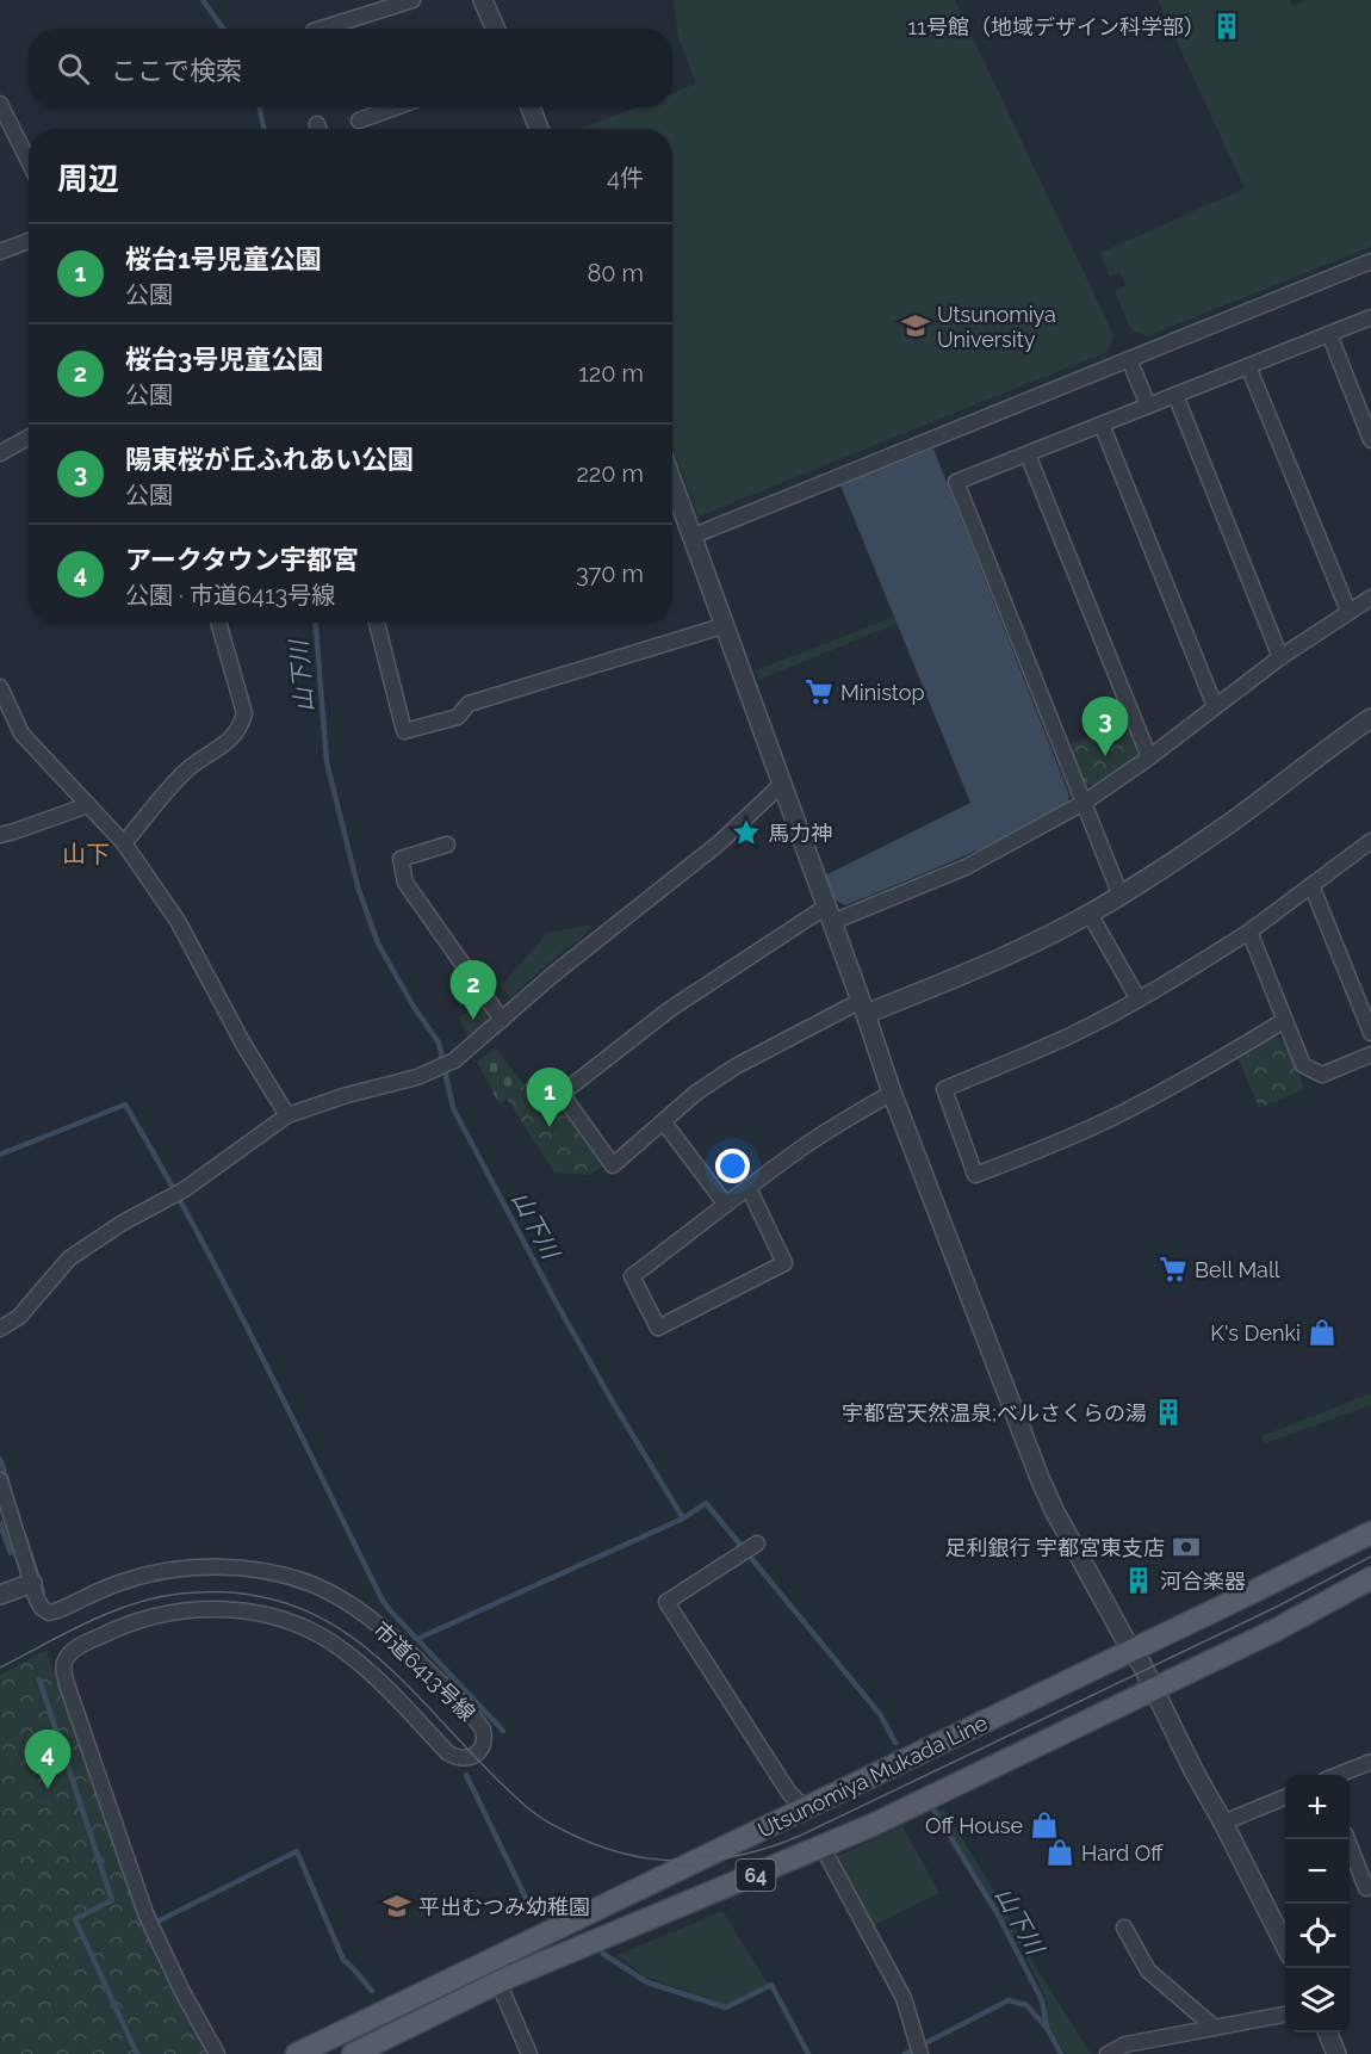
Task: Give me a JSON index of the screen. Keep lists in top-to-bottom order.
{
  "streets": {
    "main road": ["Utsunomiya Mukada Line", "64"],
    "street": ["市道6413号線"]
  },
  "districts": ["山下"],
  "water": ["山下川"],
  "places": {
    "building": ["11号館（地域デザイン科学部）", "宇都宮天然温泉;ベルさくらの湯", "河合楽器"],
    "school or university": ["Utsunomiya University", "平出むつみ幼稚園"],
    "supermarket": ["Ministop", "Bell Mall"],
    "place": ["馬力神"],
    "shop": ["K's Denki", "Off House", "Hard Off"],
    "bank": ["足利銀行 宇都宮東支店"]
  },
  "page": {
    "search": "ここで検索",
    "heading": ["周辺", "4件"],
    "list": [
      {
        "mark": "1",
        "name": "桜台1号児童公園",
        "note": "公園",
        "value": "80 m"
      },
      {
        "mark": "2",
        "name": "桜台3号児童公園",
        "note": "公園",
        "value": "120 m"
      },
      {
        "mark": "3",
        "name": "陽東桜が丘ふれあい公園",
        "note": "公園",
        "value": "220 m"
      },
      {
        "mark": "4",
        "name": "アークタウン宇都宮",
        "note": "公園 · 市道6413号線",
        "value": "370 m"
      }
    ],
    "pins": [
      "3",
      "2",
      "1",
      "4"
    ],
    "map_buttons": ["+", "−"]
  }
}
